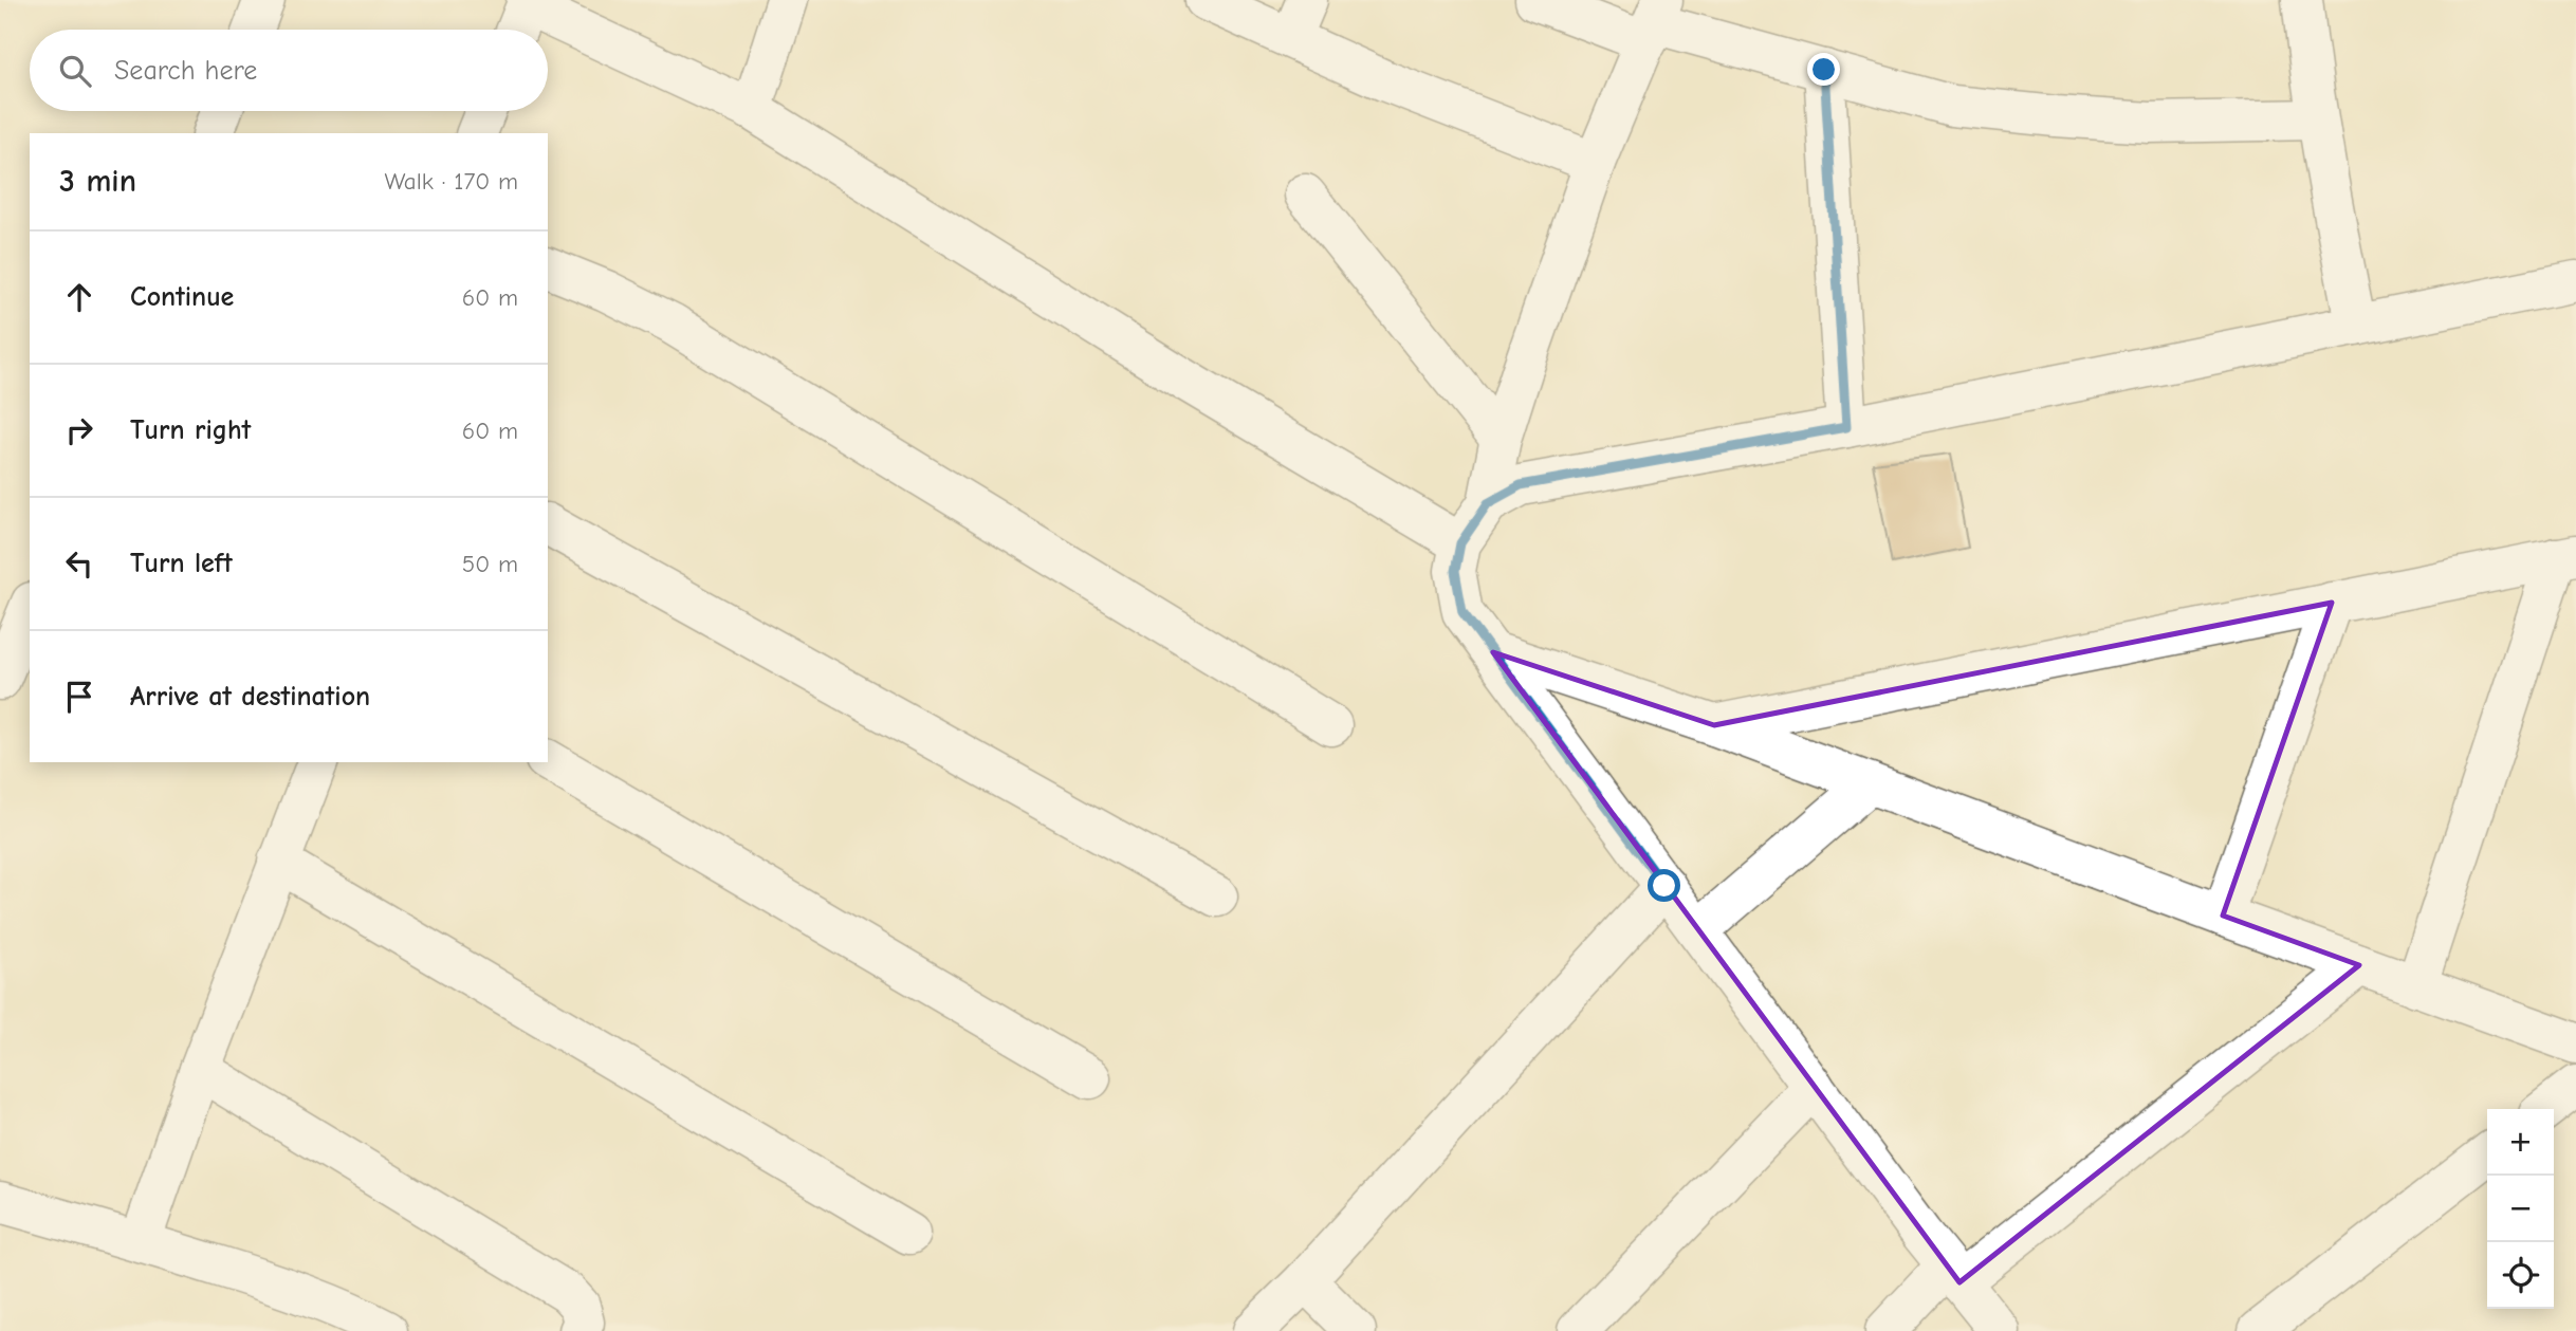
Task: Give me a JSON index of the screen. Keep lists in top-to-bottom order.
{
  "page": {
    "search": "Search here",
    "heading": ["3 min", "Walk · 170 m"],
    "list": [
      ["Continue", "60 m"],
      ["Turn right", "60 m"],
      ["Turn left", "50 m"],
      "Arrive at destination"
    ],
    "map_buttons": ["+", "−"]
  }
}
